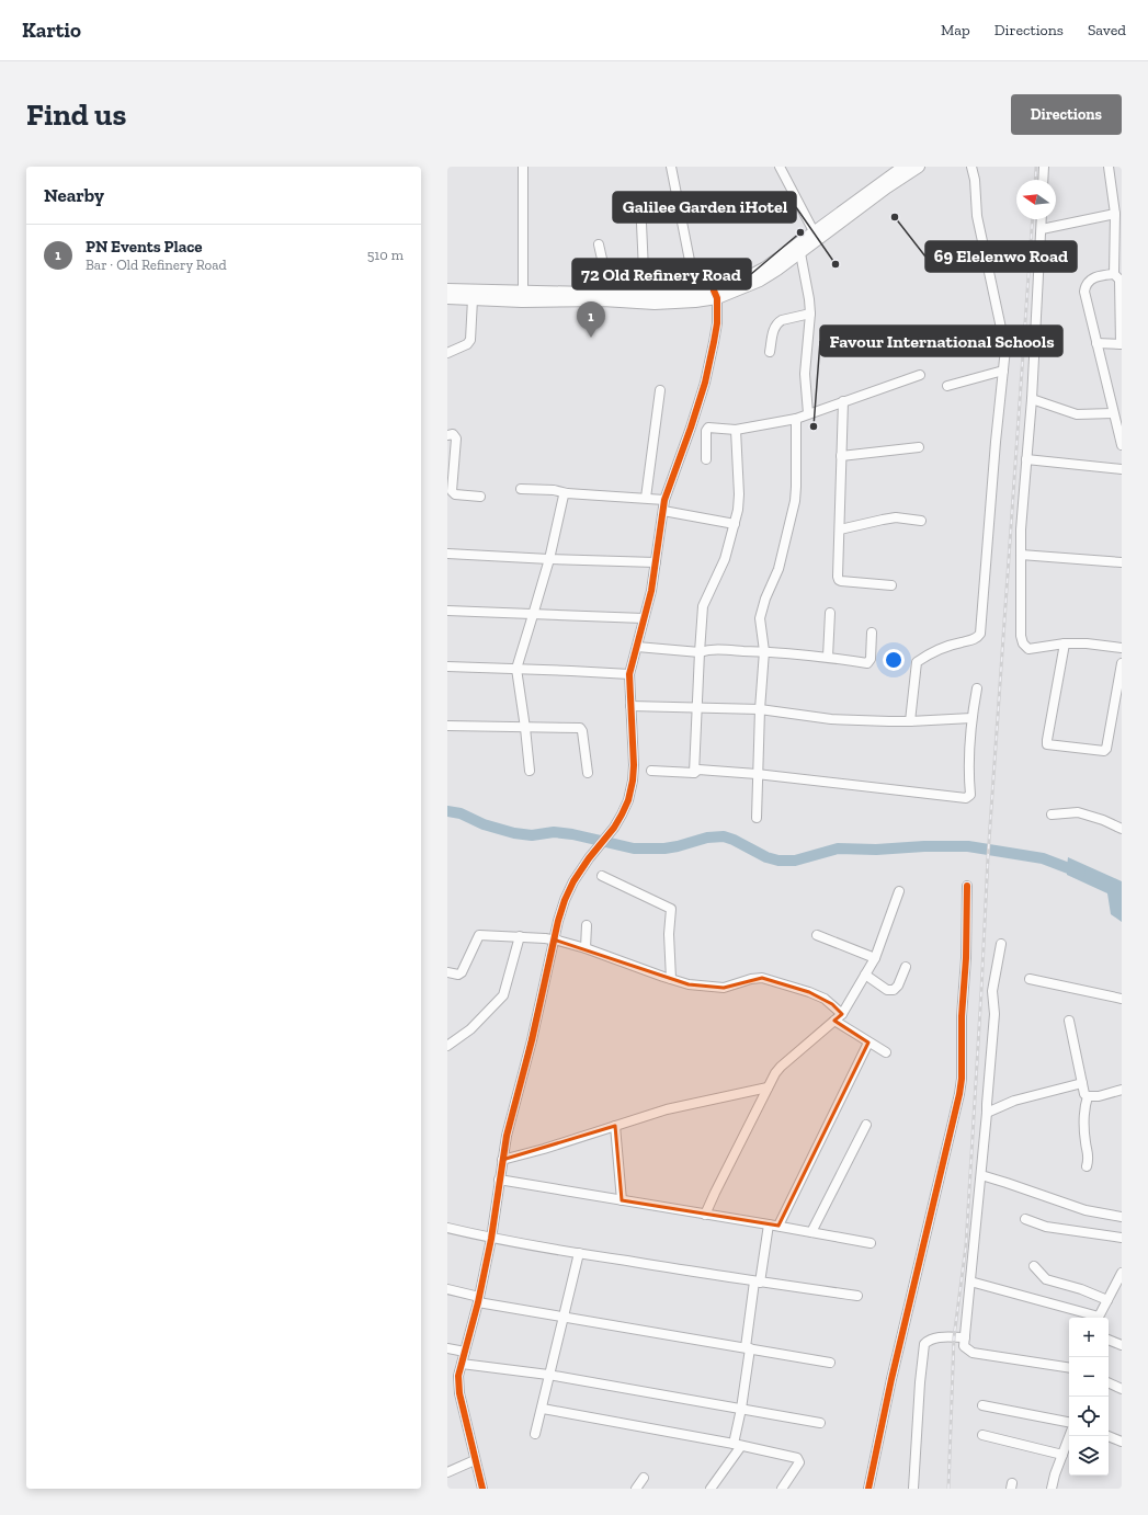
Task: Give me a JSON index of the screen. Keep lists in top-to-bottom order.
{
  "places": [
    "69 Elelenwo Road",
    "72 Old Refinery Road",
    "Galilee Garden iHotel",
    "Favour International Schools"
  ],
  "north": "left",
  "page": {
    "header": "Kartio",
    "nav": ["Map", "Directions", "Saved"],
    "buttons": "Directions",
    "title": "Find us",
    "heading": "Nearby",
    "list": [
      {
        "mark": "1",
        "name": "PN Events Place",
        "note": "Bar · Old Refinery Road",
        "value": "510 m"
      }
    ],
    "pins": "1",
    "map_buttons": ["+", "−"]
  }
}
